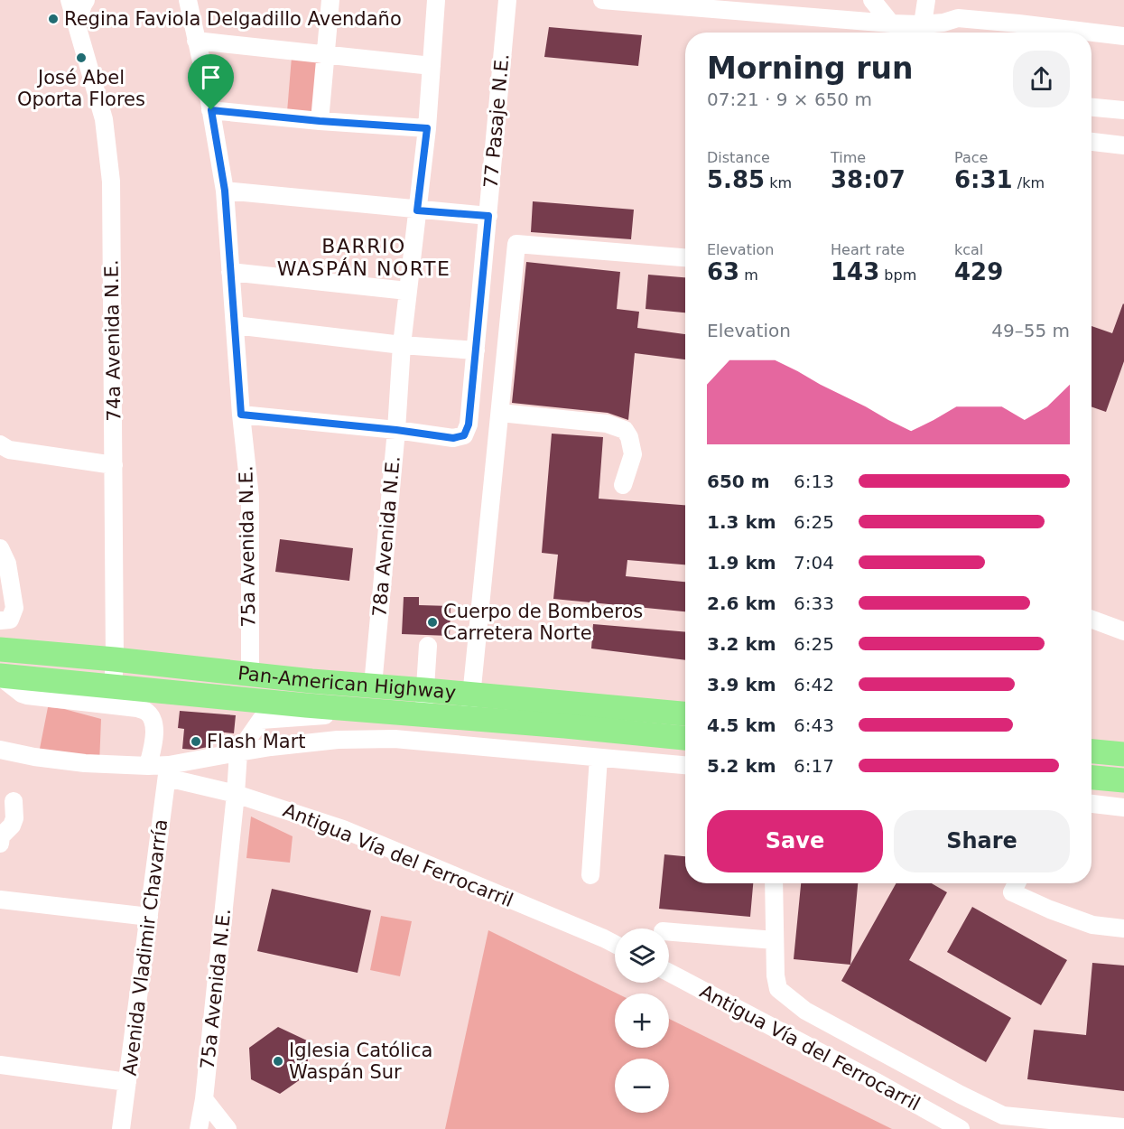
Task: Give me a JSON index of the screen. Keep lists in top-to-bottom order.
{
  "streets": {
    "highway": ["Pan-American Highway"],
    "street": [
      "77 Pasaje N.E.",
      "74a Avenida N.E.",
      "78a Avenida N.E.",
      "75a Avenida N.E.",
      "Antigua Vía del Ferrocarril",
      "Avenida Vladimir Chavarría"
    ]
  },
  "crossings": [
    ["77 Pasaje N.E.", "78a Avenida N.E."],
    ["74a Avenida N.E.", "Pan-American Highway"],
    ["78a Avenida N.E.", "Pan-American Highway"],
    ["75a Avenida N.E.", "Pan-American Highway"],
    ["75a Avenida N.E.", "Antigua Vía del Ferrocarril"],
    ["Antigua Vía del Ferrocarril", "Avenida Vladimir Chavarría"]
  ],
  "districts": ["BARRIO WASPÁN NORTE"],
  "places": [
    "Regina Faviola Delgadillo Avendaño",
    "José Abel Oporta Flores",
    "Cuerpo de Bomberos Carretera Norte",
    "Flash Mart",
    "Iglesia Católica Waspán Sur"
  ],
  "page": {
    "heading": ["Morning run", "07:21 · 9 × 650 m"],
    "stats": [
      ["Distance", "5.85 km"],
      ["Time", "38:07"],
      ["Pace", "6:31 /km"],
      ["Elevation", "63 m"],
      ["Heart rate", "143 bpm"],
      ["kcal", "429"]
    ],
    "chart": ["Elevation", "49–55 m"],
    "list": [
      {
        "name": "650 m",
        "note": "6:13"
      },
      {
        "name": "1.3 km",
        "note": "6:25"
      },
      {
        "name": "1.9 km",
        "note": "7:04"
      },
      {
        "name": "2.6 km",
        "note": "6:33"
      },
      {
        "name": "3.2 km",
        "note": "6:25"
      },
      {
        "name": "3.9 km",
        "note": "6:42"
      },
      {
        "name": "4.5 km",
        "note": "6:43"
      },
      {
        "name": "5.2 km",
        "note": "6:17"
      }
    ],
    "buttons": ["Save", "Share"],
    "map_buttons": ["+", "−"]
  }
}
